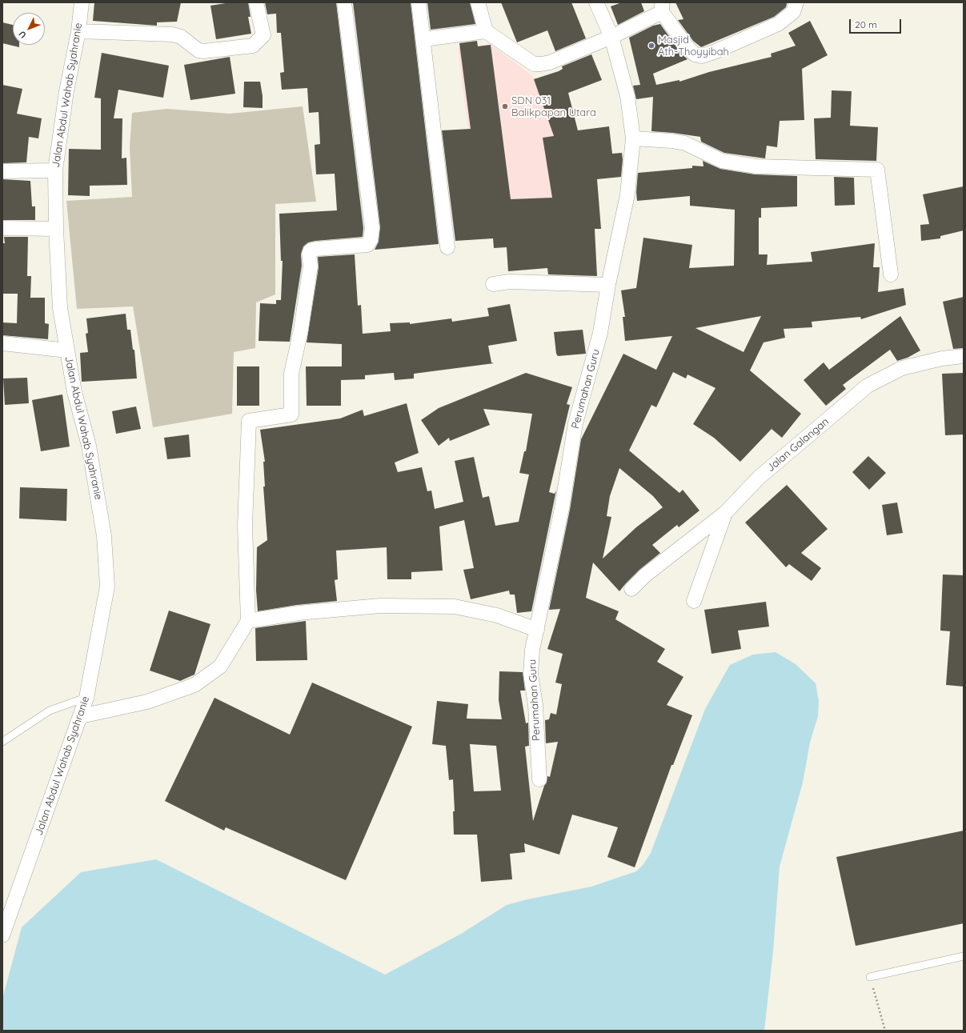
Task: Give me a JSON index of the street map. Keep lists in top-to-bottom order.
{
  "streets": {
    "street": ["Jalan Abdul Wahab Syahranie", "Perumahan Guru", "Jalan Galangan"]
  },
  "places": ["Masjid Ath-Thoyyibah", "SDN 031 Balikpapan Utara"],
  "scale_bar": "20 m",
  "north": "bottom left"
}
